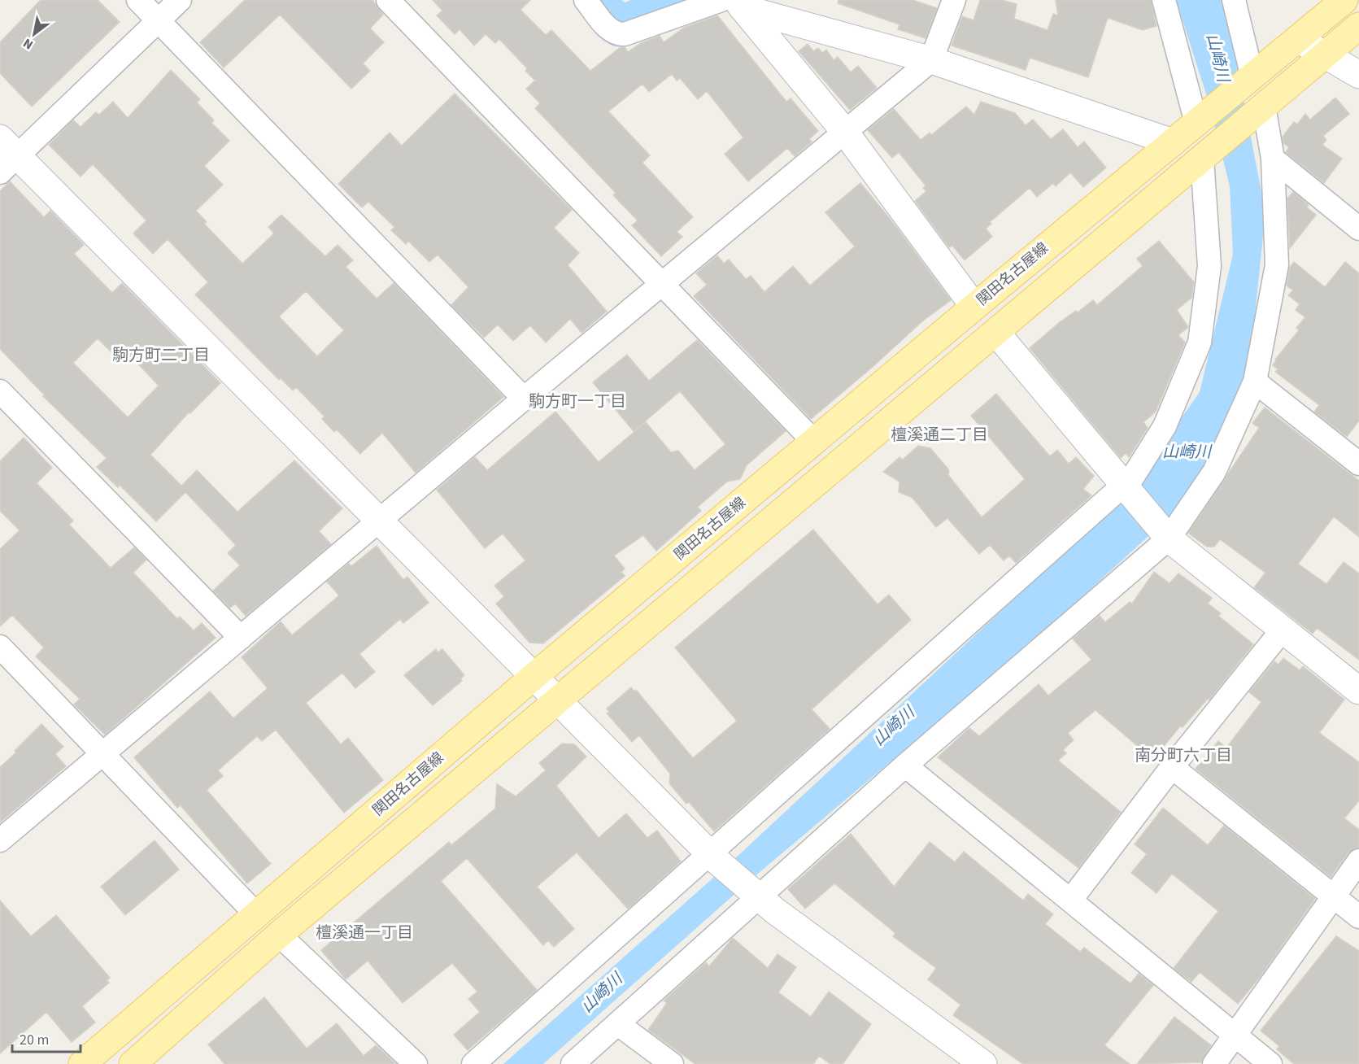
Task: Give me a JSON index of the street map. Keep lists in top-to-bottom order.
{
  "streets": {
    "main road": ["関田名古屋線"]
  },
  "districts": [
    "駒方町二丁目",
    "駒方町一丁目",
    "檀溪通二丁目",
    "南分町六丁目",
    "檀溪通一丁目"
  ],
  "water": ["山崎川"],
  "scale_bar": "20 m",
  "north": "bottom left"
}
